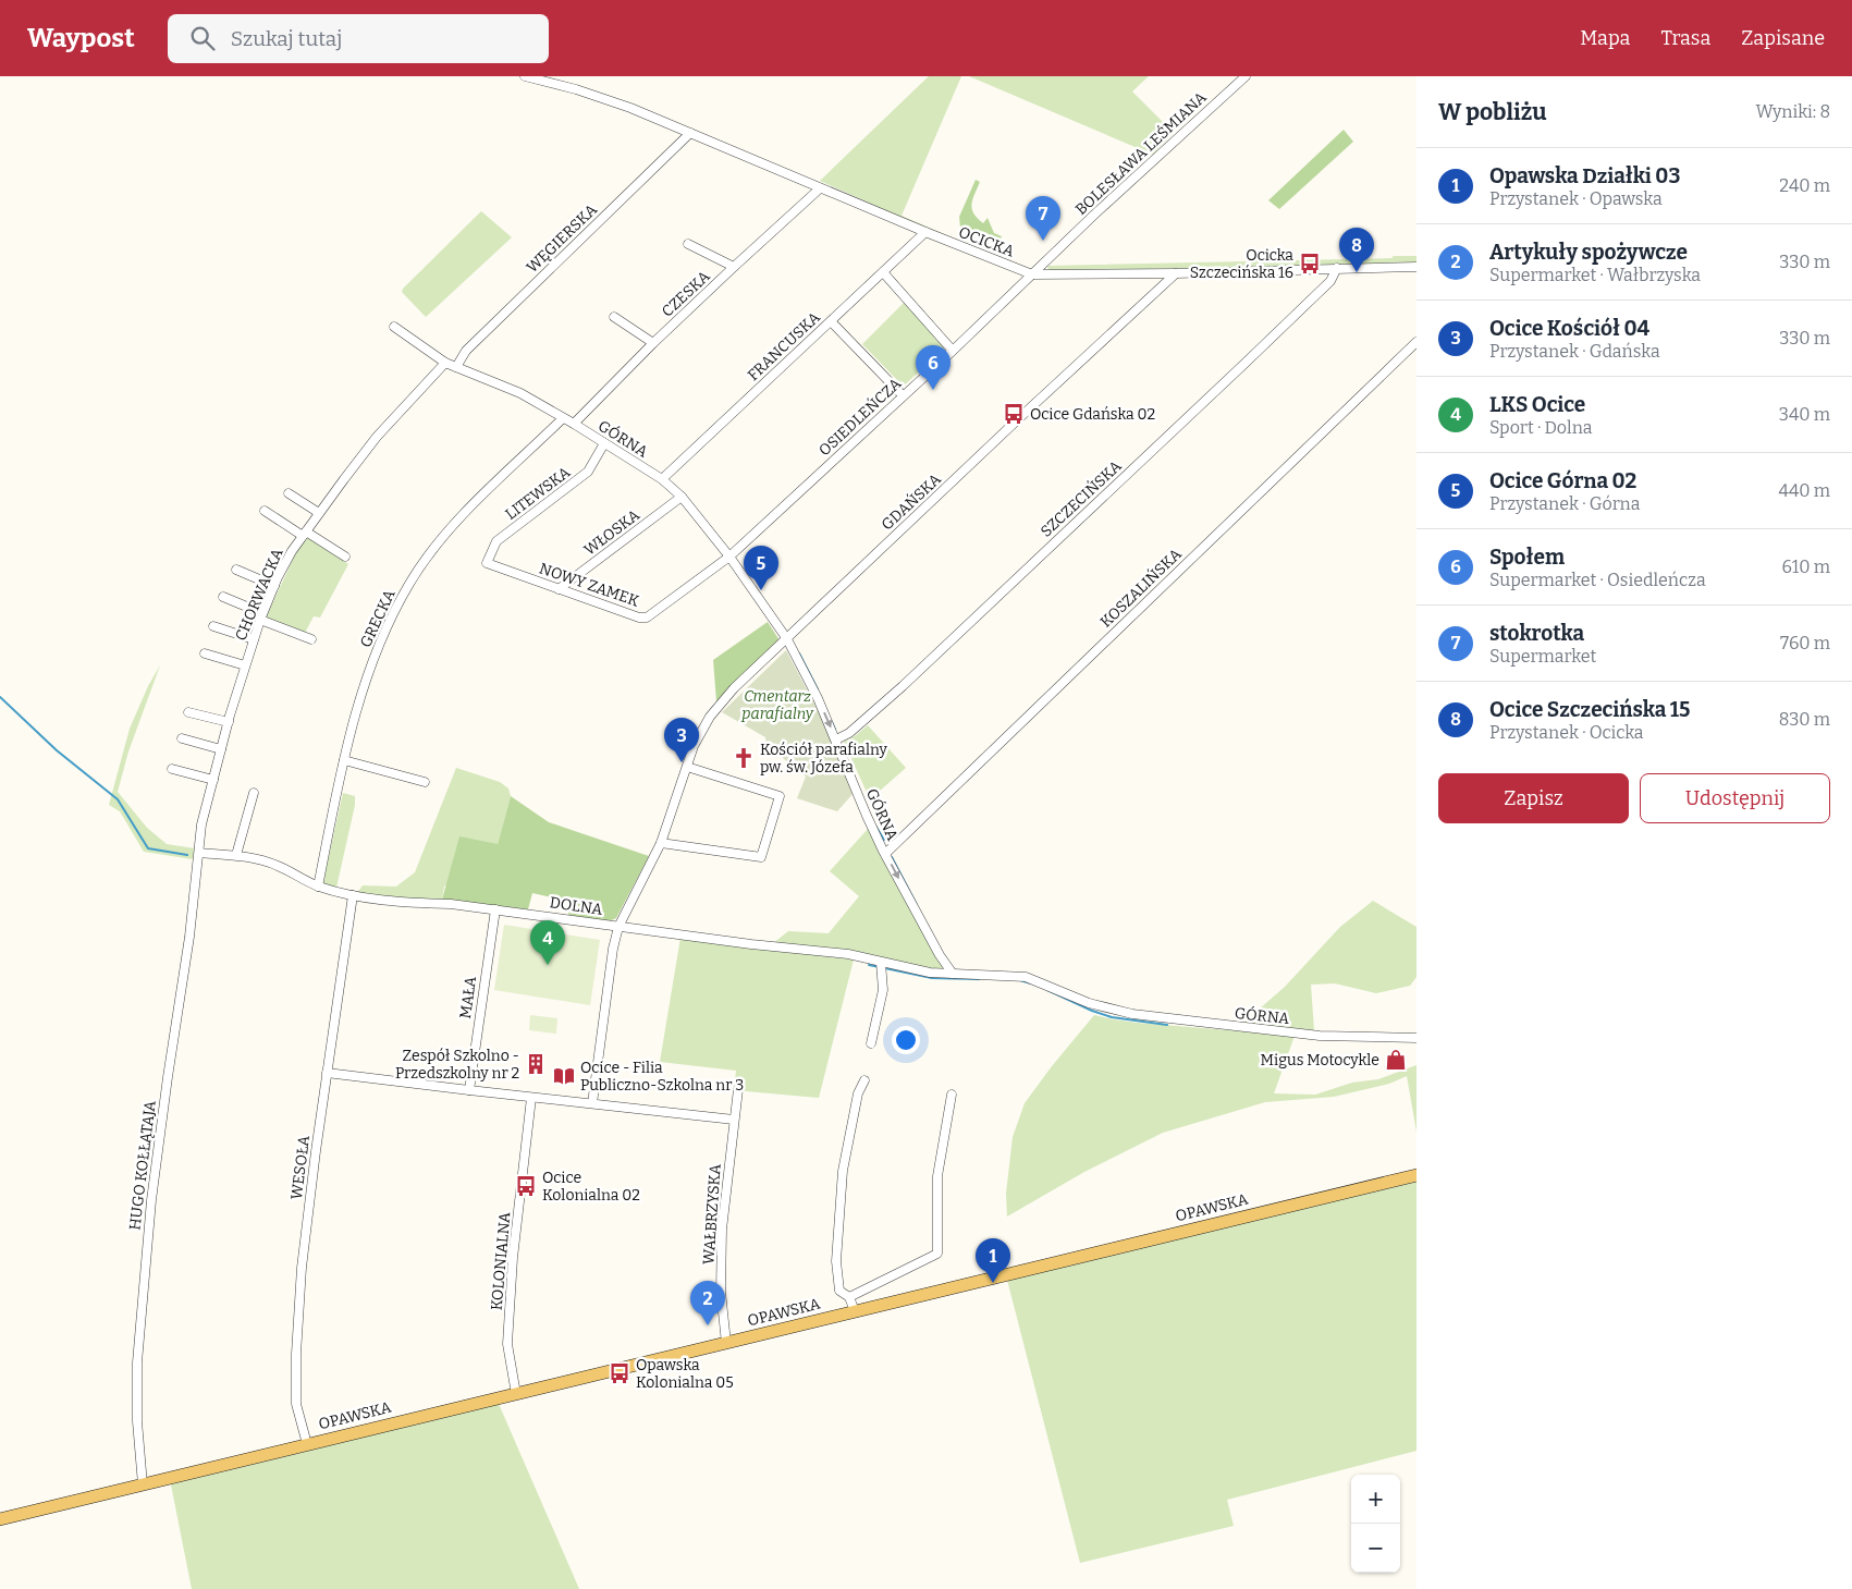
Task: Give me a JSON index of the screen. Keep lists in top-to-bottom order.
{
  "streets": {
    "main road": ["OPAWSKA"],
    "street": [
      "BOLESŁAWA LEŚMIANA",
      "WĘGIERSKA",
      "OCICKA",
      "CZESKA",
      "FRANCUSKA",
      "OSIEDLEŃCZA",
      "GÓRNA",
      "LITEWSKA",
      "SZCZECIŃSKA",
      "GDAŃSKA",
      "WŁOSKA",
      "NOWY ZAMEK",
      "KOSZALIŃSKA",
      "CHORWACKA",
      "GRECKA",
      "DOLNA",
      "MAŁA",
      "HUGO KOŁŁĄTAJA",
      "WESOŁA",
      "WAŁBRZYSKA",
      "KOLONIALNA"
    ]
  },
  "crossings": [
    ["BOLESŁAWA LEŚMIANA", "OCICKA"],
    ["BOLESŁAWA LEŚMIANA", "OSIEDLEŃCZA"],
    ["WĘGIERSKA", "OCICKA"],
    ["WĘGIERSKA", "GÓRNA"],
    ["OCICKA", "CZESKA"],
    ["OCICKA", "FRANCUSKA"],
    ["OCICKA", "OSIEDLEŃCZA"],
    ["OCICKA", "SZCZECIŃSKA"],
    ["OCICKA", "GDAŃSKA"],
    ["CZESKA", "GÓRNA"],
    ["FRANCUSKA", "GÓRNA"],
    ["OSIEDLEŃCZA", "GÓRNA"],
    ["OSIEDLEŃCZA", "NOWY ZAMEK"],
    ["GÓRNA", "LITEWSKA"],
    ["GÓRNA", "SZCZECIŃSKA"],
    ["GÓRNA", "GDAŃSKA"],
    ["GÓRNA", "WŁOSKA"],
    ["GÓRNA", "NOWY ZAMEK"],
    ["GÓRNA", "KOSZALIŃSKA"],
    ["GÓRNA", "CHORWACKA"],
    ["GÓRNA", "GRECKA"],
    ["GÓRNA", "DOLNA"],
    ["LITEWSKA", "NOWY ZAMEK"],
    ["GDAŃSKA", "DOLNA"],
    ["WŁOSKA", "NOWY ZAMEK"],
    ["CHORWACKA", "DOLNA"],
    ["CHORWACKA", "HUGO KOŁŁĄTAJA"],
    ["GRECKA", "DOLNA"],
    ["DOLNA", "MAŁA"],
    ["DOLNA", "HUGO KOŁŁĄTAJA"],
    ["DOLNA", "WESOŁA"],
    ["HUGO KOŁŁĄTAJA", "OPAWSKA"],
    ["WESOŁA", "OPAWSKA"],
    ["OPAWSKA", "WAŁBRZYSKA"],
    ["OPAWSKA", "KOLONIALNA"]
  ],
  "parks": ["Cmentarz parafialny"],
  "places": {
    "bus stop": [
      "Ocicka Szczecińska 16",
      "Ocice Gdańska 02",
      "Ocice Kolonialna 02",
      "Opawska Kolonialna 05"
    ],
    "church": ["Kościół parafialny pw. św. Józefa"],
    "shop": ["Migus Motocykle"],
    "building": ["Zespół Szkolno - Przedszkolny nr 2"],
    "library": ["Ocice - Filia Publiczno-Szkolna nr 3"]
  },
  "page": {
    "header": "Waypost",
    "search": "Szukaj tutaj",
    "nav": ["Mapa", "Trasa", "Zapisane"],
    "heading": ["W pobliżu", "Wyniki: 8"],
    "list": [
      {
        "mark": "1",
        "name": "Opawska Działki 03",
        "note": "Przystanek · Opawska",
        "value": "240 m"
      },
      {
        "mark": "2",
        "name": "Artykuły spożywcze",
        "note": "Supermarket · Wałbrzyska",
        "value": "330 m"
      },
      {
        "mark": "3",
        "name": "Ocice Kościół 04",
        "note": "Przystanek · Gdańska",
        "value": "330 m"
      },
      {
        "mark": "4",
        "name": "LKS Ocice",
        "note": "Sport · Dolna",
        "value": "340 m"
      },
      {
        "mark": "5",
        "name": "Ocice Górna 02",
        "note": "Przystanek · Górna",
        "value": "440 m"
      },
      {
        "mark": "6",
        "name": "Społem",
        "note": "Supermarket · Osiedleńcza",
        "value": "610 m"
      },
      {
        "mark": "7",
        "name": "stokrotka",
        "note": "Supermarket",
        "value": "760 m"
      },
      {
        "mark": "8",
        "name": "Ocice Szczecińska 15",
        "note": "Przystanek · Ocicka",
        "value": "830 m"
      }
    ],
    "pins": [
      "7",
      "8",
      "6",
      "5",
      "3",
      "4",
      "1",
      "2"
    ],
    "buttons": ["Zapisz", "Udostępnij"],
    "map_buttons": ["+", "−"]
  }
}
